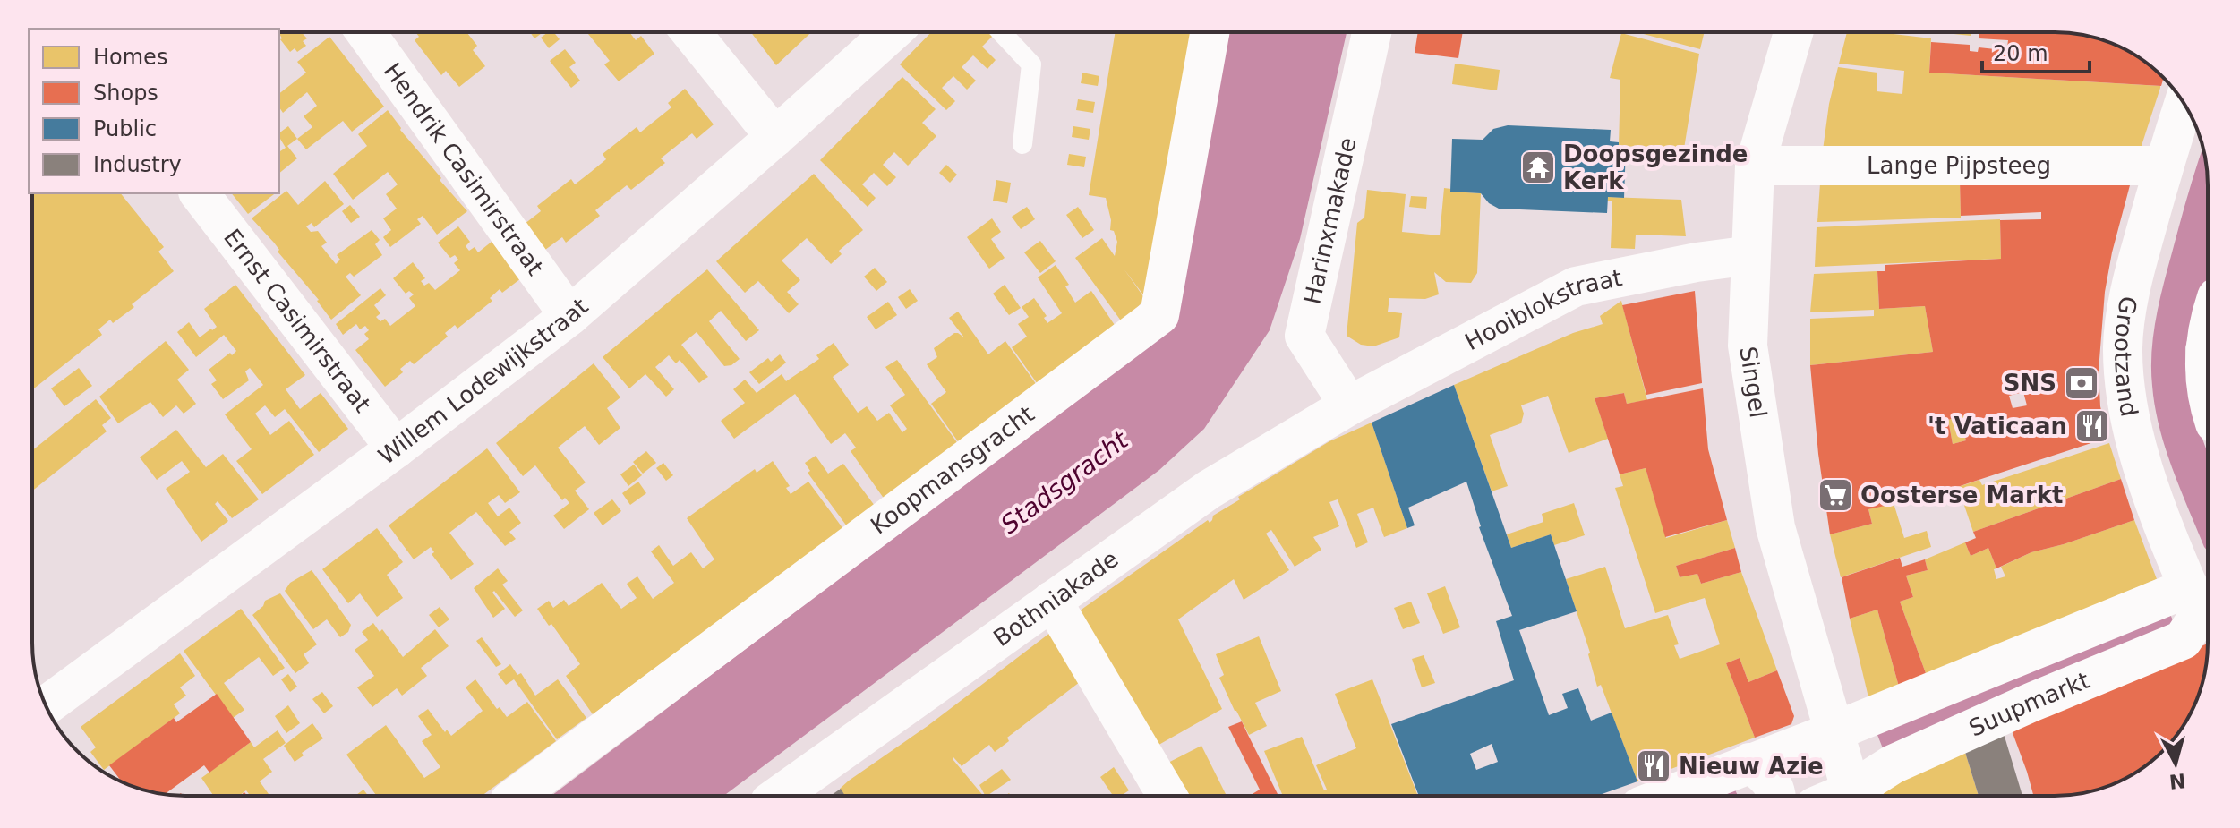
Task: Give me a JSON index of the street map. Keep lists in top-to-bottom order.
{
  "streets": {
    "street": [
      "Lange Pijpsteeg",
      "Hendrik Casimirstraat",
      "Harinxmakade",
      "Hooiblokstraat",
      "Ernst Casimirstraat",
      "Grootzand",
      "Willem Lodewijkstraat",
      "Singel",
      "Koopmansgracht",
      "Bothniakade",
      "Suupmarkt"
    ]
  },
  "crossings": [
    ["Lange Pijpsteeg", "Grootzand"],
    ["Lange Pijpsteeg", "Singel"],
    ["Hendrik Casimirstraat", "Willem Lodewijkstraat"],
    ["Harinxmakade", "Hooiblokstraat"],
    ["Harinxmakade", "Bothniakade"],
    ["Hooiblokstraat", "Singel"],
    ["Hooiblokstraat", "Bothniakade"],
    ["Ernst Casimirstraat", "Willem Lodewijkstraat"],
    ["Grootzand", "Suupmarkt"],
    ["Singel", "Suupmarkt"]
  ],
  "water": ["Stadsgracht"],
  "places": {
    "temple": ["Doopsgezinde Kerk"],
    "bank": ["SNS"],
    "restaurant": ["'t Vaticaan", "Nieuw Azie"],
    "supermarket": ["Oosterse Markt"]
  },
  "legend": [
    "Homes",
    "Shops",
    "Public",
    "Industry"
  ],
  "scale_bar": "20 m",
  "north": "bottom"
}
